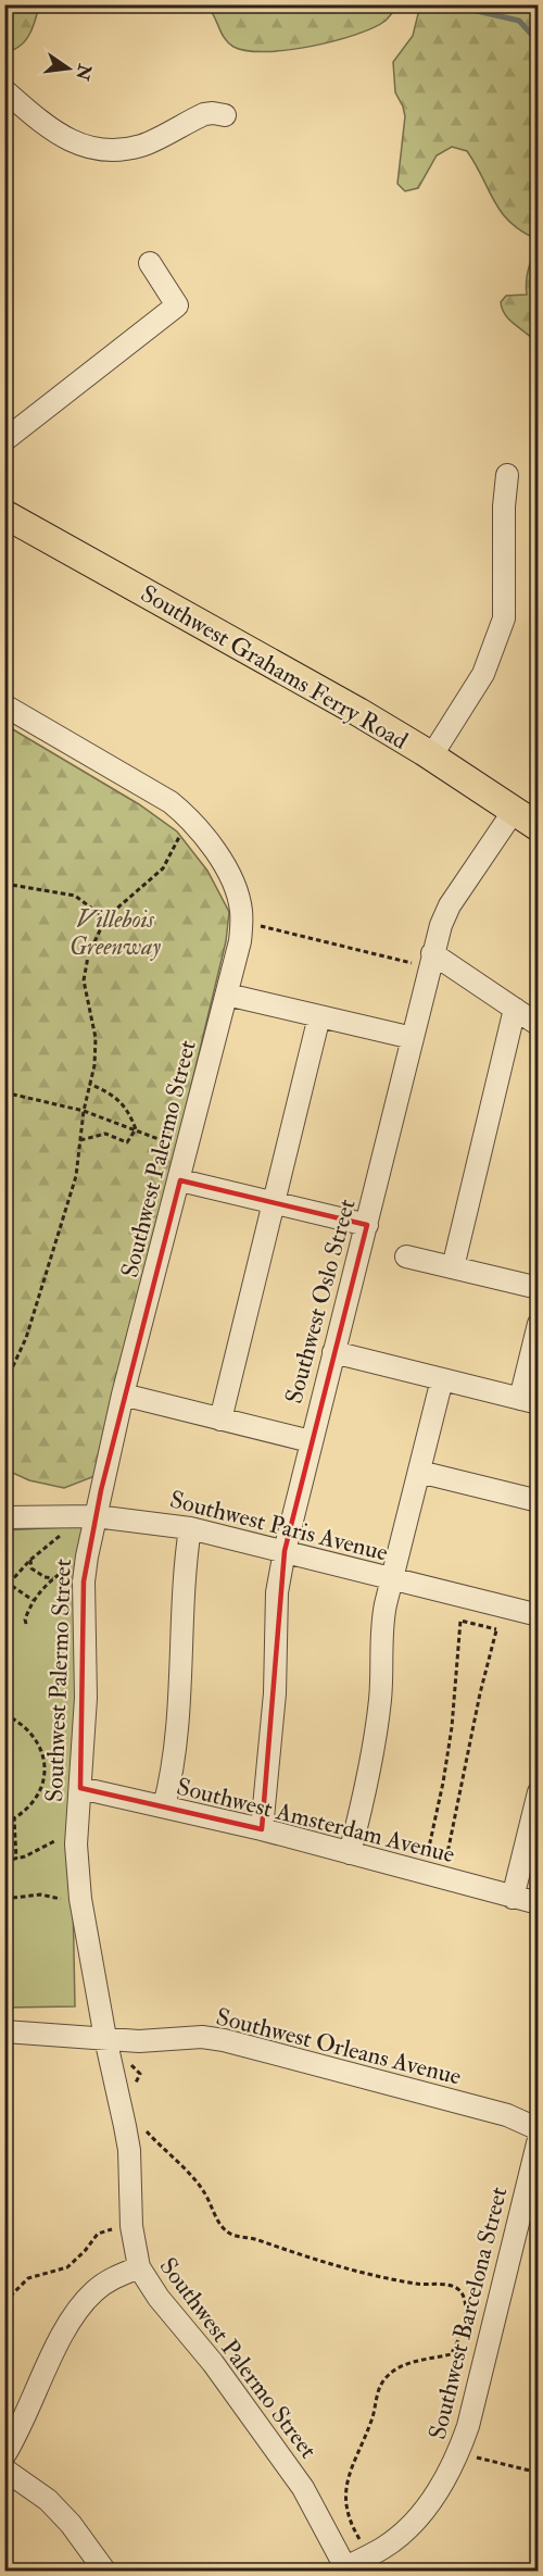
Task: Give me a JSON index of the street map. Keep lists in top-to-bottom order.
{
  "streets": {
    "main road": ["Southwest Grahams Ferry Road"],
    "street": [
      "Southwest Palermo Street",
      "Southwest Oslo Street",
      "Southwest Paris Avenue",
      "Southwest Amsterdam Avenue",
      "Southwest Orleans Avenue",
      "Southwest Barcelona Street"
    ]
  },
  "crossings": [
    ["Southwest Grahams Ferry Road", "Southwest Oslo Street"],
    ["Southwest Palermo Street", "Southwest Paris Avenue"],
    ["Southwest Palermo Street", "Southwest Amsterdam Avenue"],
    ["Southwest Palermo Street", "Southwest Orleans Avenue"],
    ["Southwest Palermo Street", "Southwest Barcelona Street"],
    ["Southwest Oslo Street", "Southwest Paris Avenue"],
    ["Southwest Oslo Street", "Southwest Amsterdam Avenue"]
  ],
  "parks": ["Villebois Greenway"],
  "north": "right"
}
